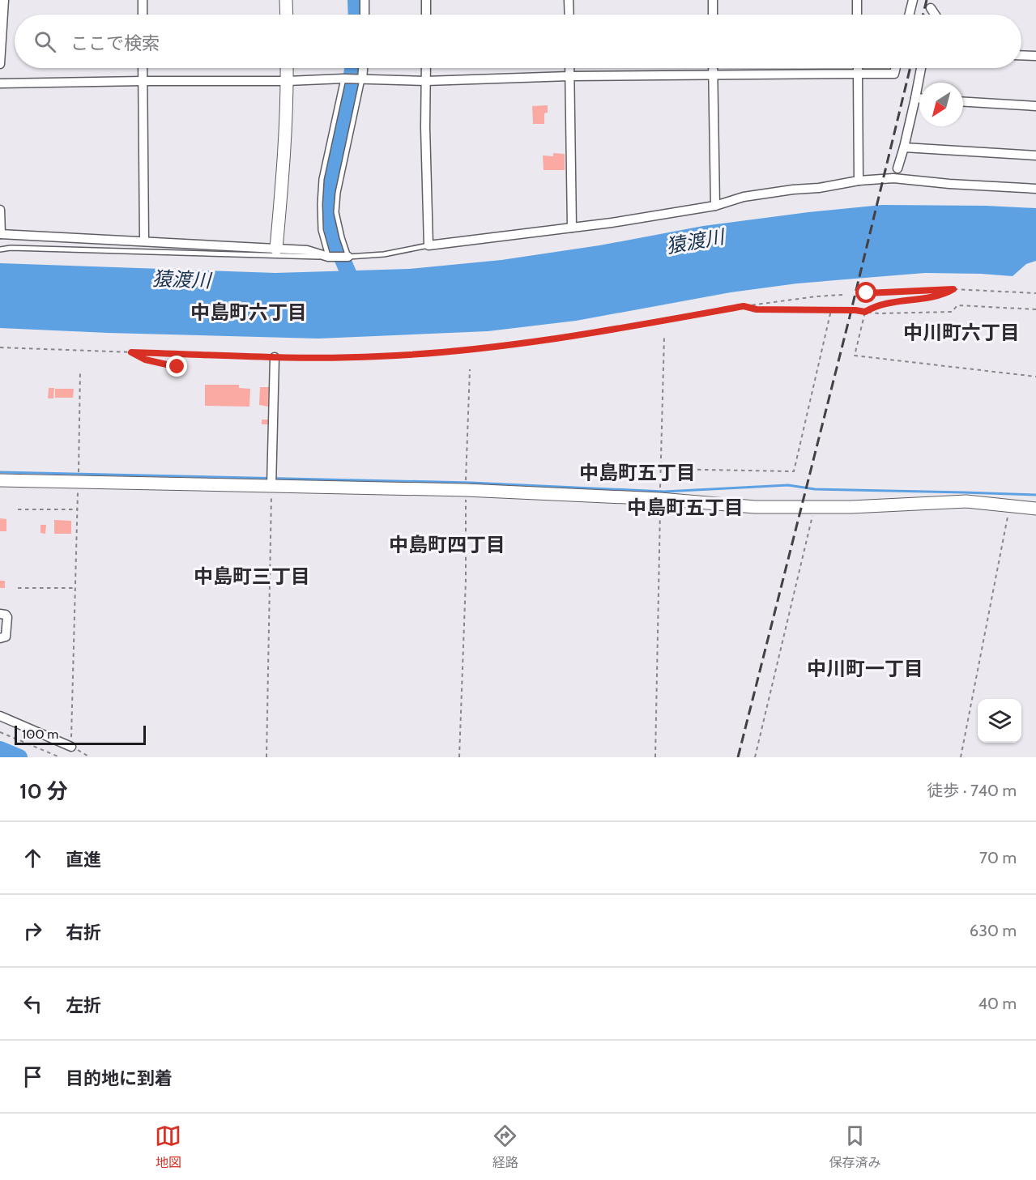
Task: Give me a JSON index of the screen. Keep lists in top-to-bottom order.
{
  "districts": [
    "中島町六丁目",
    "中川町六丁目",
    "中島町五丁目",
    "中島町五丁目",
    "中島町四丁目",
    "中島町三丁目",
    "中川町一丁目"
  ],
  "water": ["猿渡川"],
  "scale_bar": "100 m",
  "north": "bottom left",
  "page": {
    "search": "ここで検索",
    "scale": "100 m",
    "heading": ["10 分", "徒歩 · 740 m"],
    "list": [
      ["直進", "70 m"],
      ["右折", "630 m"],
      ["左折", "40 m"],
      "目的地に到着"
    ],
    "nav": ["地図", "経路", "保存済み"]
  }
}
